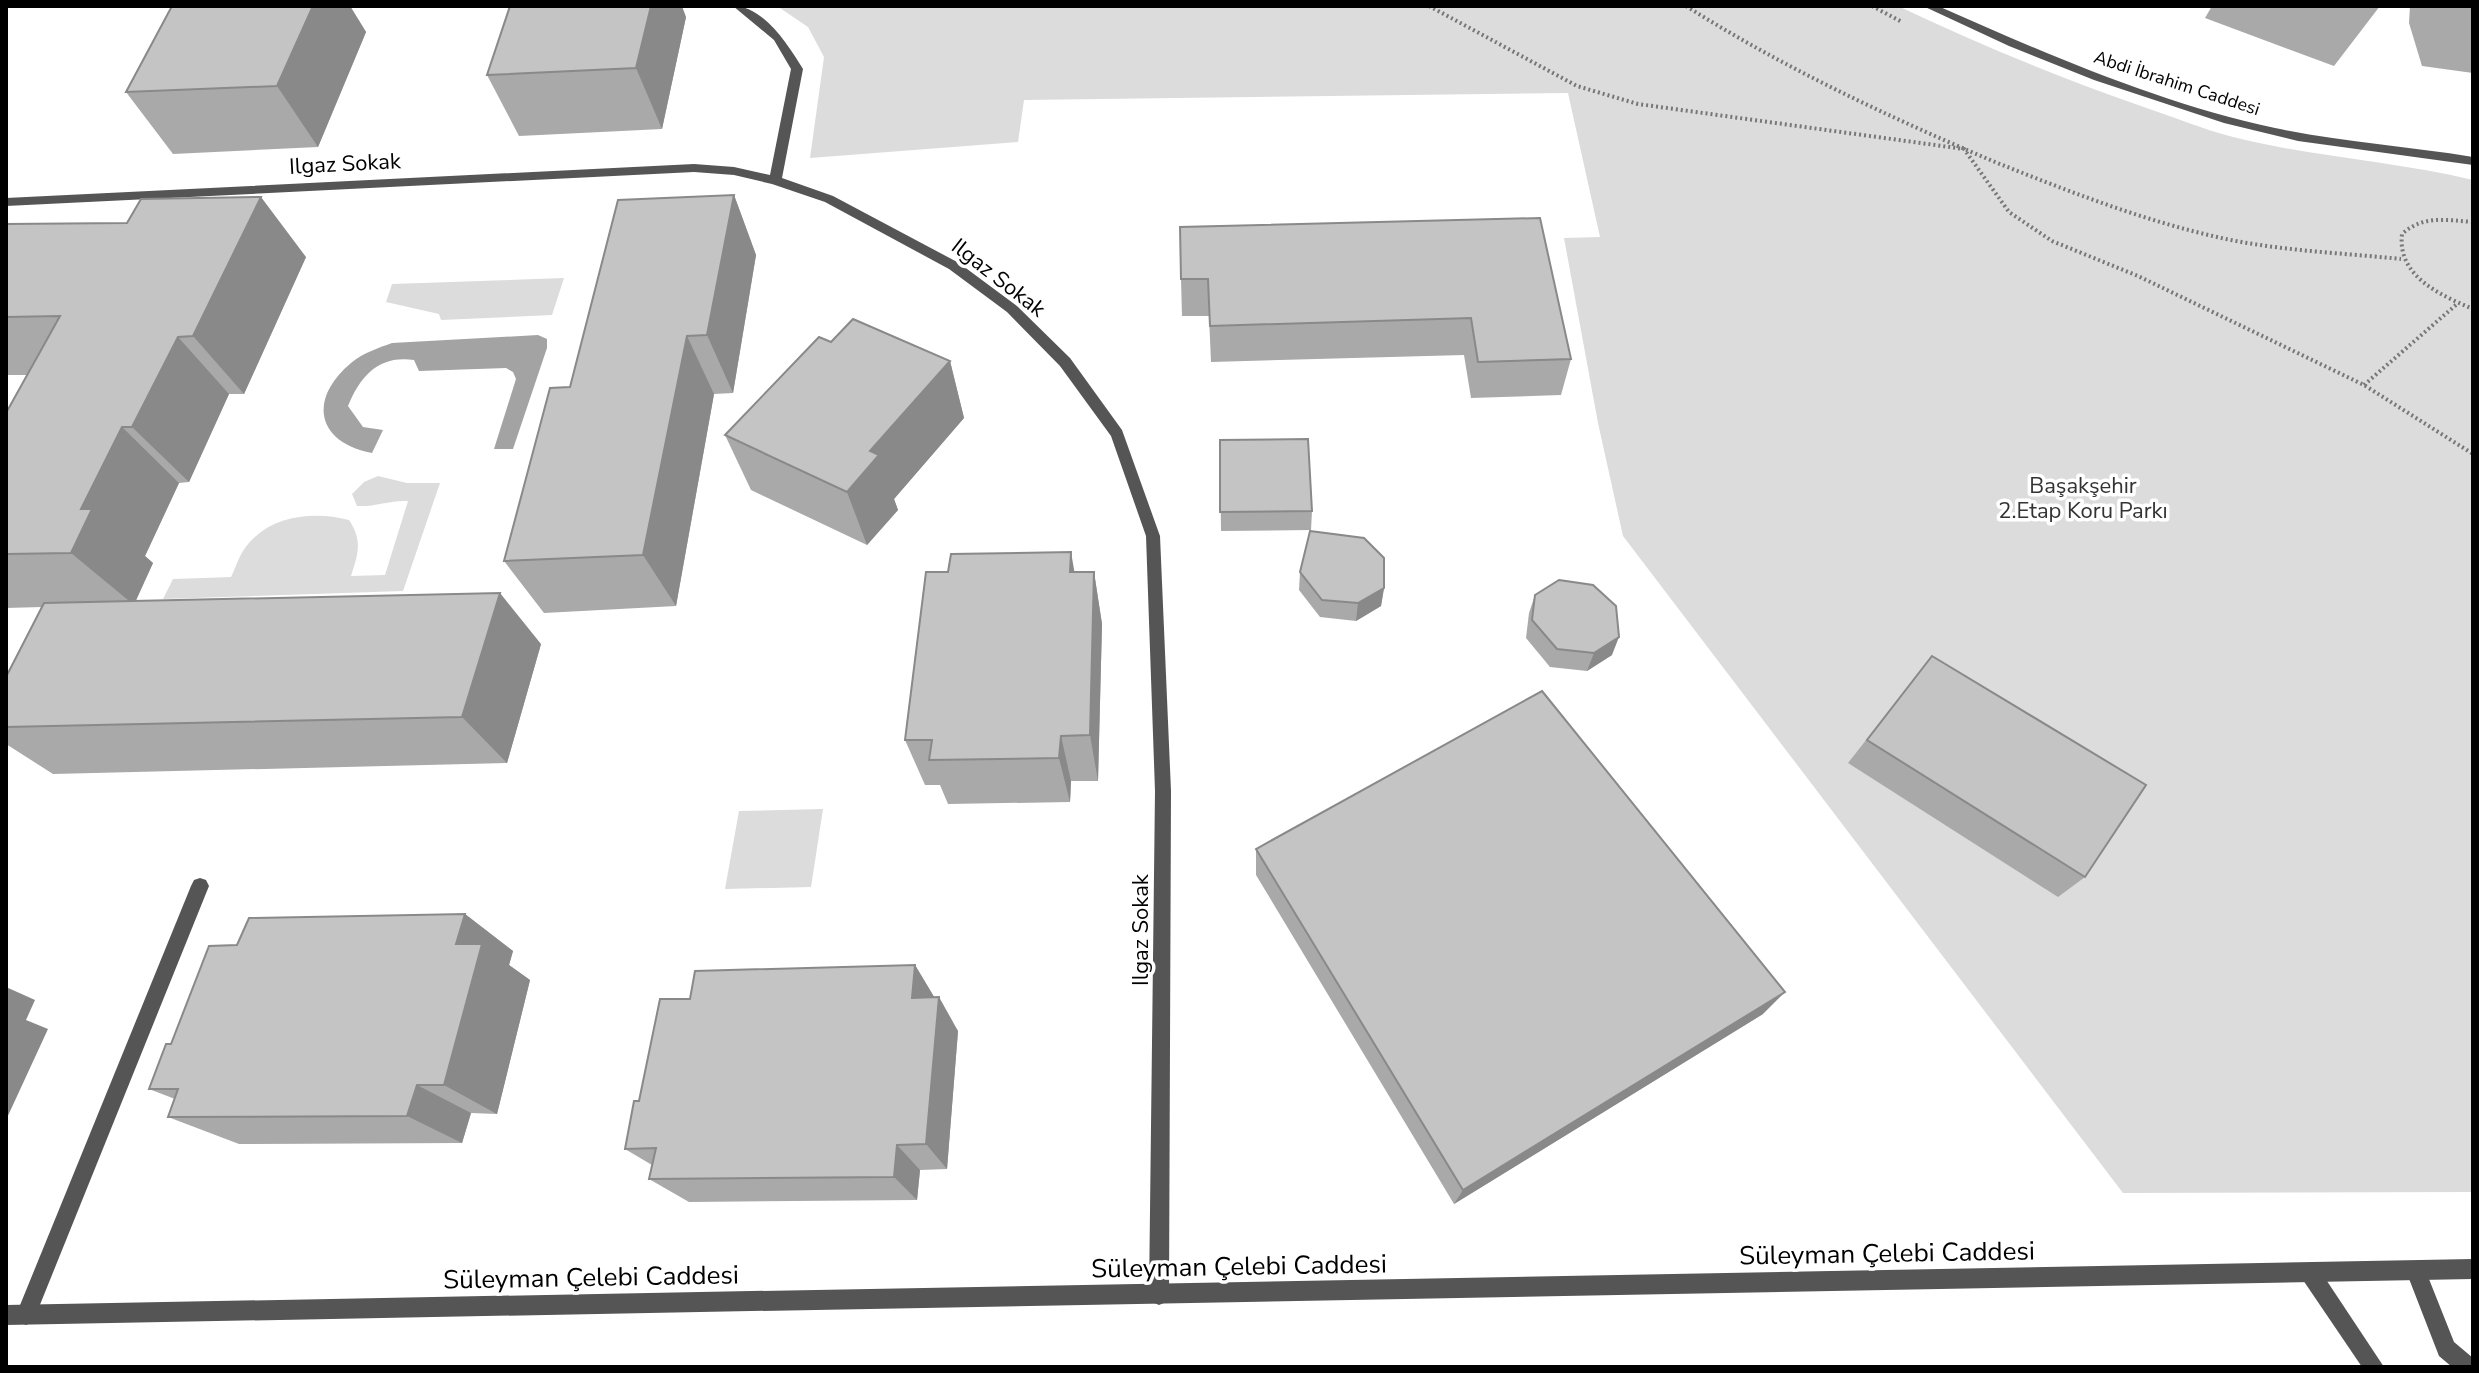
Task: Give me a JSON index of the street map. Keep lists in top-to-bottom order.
{
  "streets": {
    "street": ["Abdi İbrahim Caddesi", "Ilgaz Sokak", "Süleyman Çelebi Caddesi"]
  },
  "crossings": [
    ["Ilgaz Sokak", "Süleyman Çelebi Caddesi"]
  ],
  "parks": ["Başakşehir 2.Etap Koru Parkı"]
}
